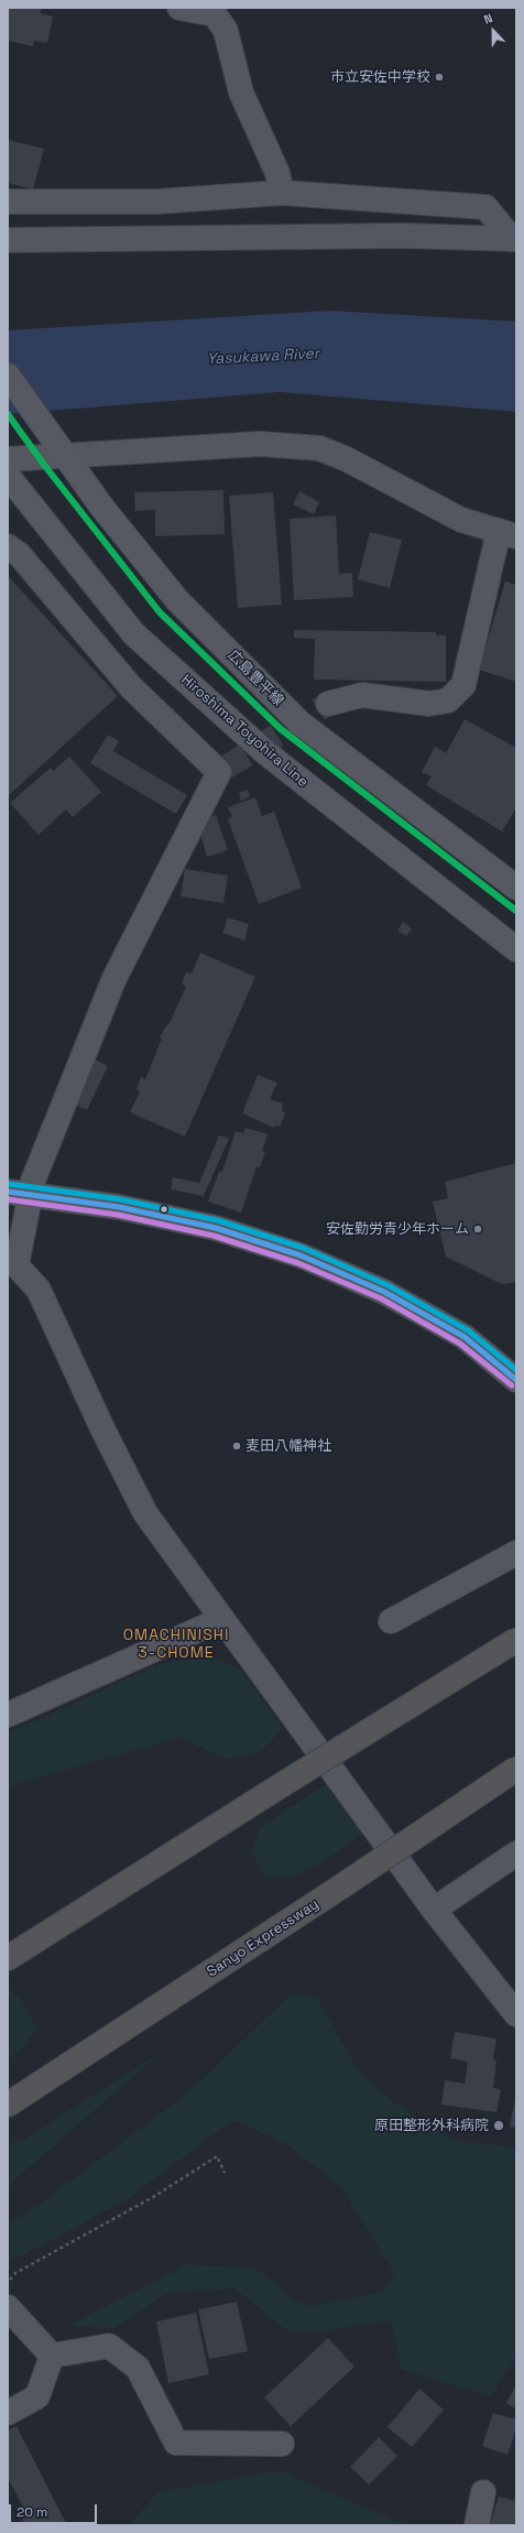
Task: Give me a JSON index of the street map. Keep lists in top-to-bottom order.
{
  "streets": {
    "highway": ["Sanyo Expressway"],
    "main road": ["広島豊平線", "Hiroshima Toyohira Line"]
  },
  "districts": ["OMACHINISHI 3-CHOME"],
  "water": ["Yasukawa River"],
  "places": [
    "市立安佐中学校",
    "安佐勤労青少年ホーム",
    "麦田八幡神社",
    "原田整形外科病院"
  ],
  "scale_bar": "20 m",
  "north": "top"
}
